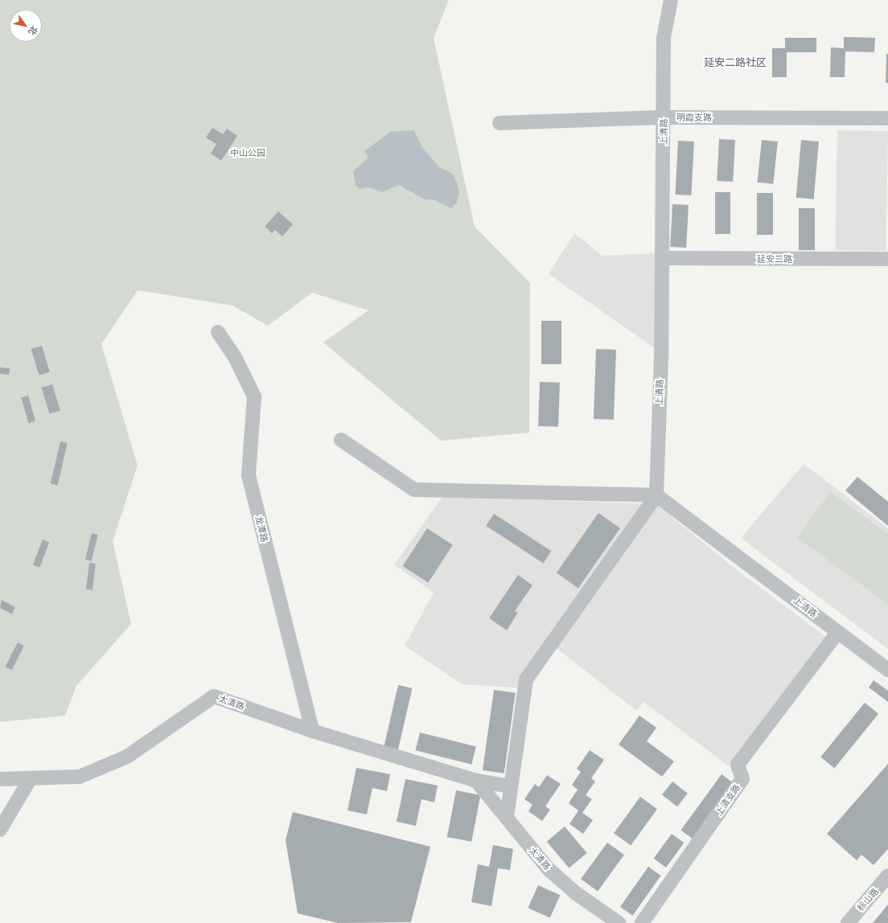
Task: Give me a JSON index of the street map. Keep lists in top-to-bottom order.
{
  "streets": {
    "street": [
      "明霞支路",
      "上清路",
      "延安二路",
      "龙潭路",
      "太清路",
      "上清支路",
      "标山路"
    ]
  },
  "crossings": [
    ["明霞支路", "上清路"],
    ["上清路", "延安二路"],
    ["上清路", "上清支路"],
    ["龙潭路", "太清路"]
  ],
  "districts": ["延安二路社区"],
  "parks": ["中山公园"],
  "north": "bottom right"
}
